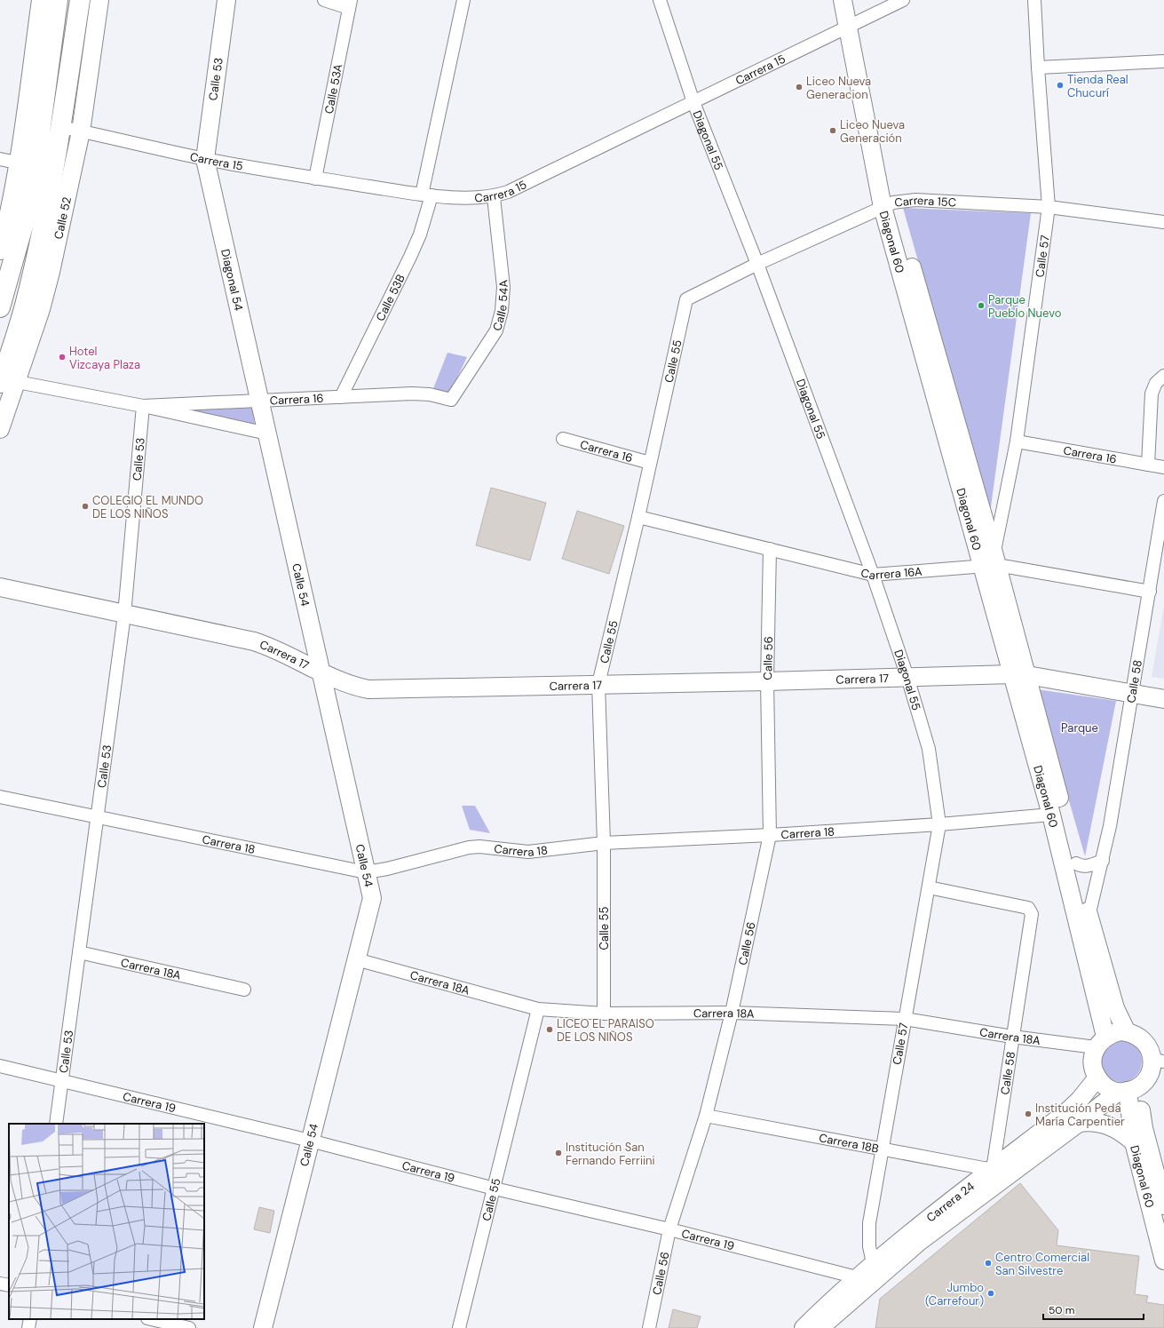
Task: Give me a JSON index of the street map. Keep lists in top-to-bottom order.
{
  "streets": {
    "main road": ["Calle 52"],
    "street": [
      "Carrera 15",
      "Calle 53",
      "Calle 53A",
      "Diagonal 55",
      "Carrera 15C",
      "Diagonal 60",
      "Calle 57",
      "Diagonal 54",
      "Calle 53B",
      "Calle 54A",
      "Calle 55",
      "Carrera 16",
      "Carrera 16A",
      "Calle 54",
      "Carrera 17",
      "Calle 56",
      "Calle 58",
      "Carrera 18",
      "Carrera 18A",
      "Carrera 19",
      "Carrera 18B",
      "Carrera 24"
    ]
  },
  "crossings": [
    ["Carrera 15", "Calle 53"],
    ["Carrera 15", "Calle 53A"],
    ["Carrera 15", "Diagonal 55"],
    ["Carrera 15", "Calle 52"],
    ["Carrera 15", "Diagonal 60"],
    ["Carrera 15", "Diagonal 54"],
    ["Carrera 15", "Calle 53B"],
    ["Carrera 15", "Calle 54A"],
    ["Calle 53", "Diagonal 54"],
    ["Calle 53", "Carrera 16"],
    ["Calle 53", "Carrera 17"],
    ["Calle 53", "Carrera 18"],
    ["Calle 53", "Carrera 18A"],
    ["Calle 53", "Carrera 19"],
    ["Diagonal 55", "Carrera 15C"],
    ["Diagonal 55", "Calle 57"],
    ["Diagonal 55", "Carrera 16A"],
    ["Diagonal 55", "Carrera 17"],
    ["Diagonal 55", "Carrera 18"],
    ["Carrera 15C", "Diagonal 60"],
    ["Carrera 15C", "Calle 57"],
    ["Carrera 15C", "Calle 55"],
    ["Calle 52", "Carrera 16"],
    ["Diagonal 60", "Calle 57"],
    ["Diagonal 60", "Carrera 16A"],
    ["Diagonal 60", "Carrera 17"],
    ["Diagonal 60", "Calle 58"],
    ["Diagonal 60", "Carrera 18"],
    ["Diagonal 60", "Carrera 18A"],
    ["Diagonal 60", "Carrera 24"],
    ["Calle 57", "Carrera 16"],
    ["Calle 57", "Carrera 16A"],
    ["Calle 57", "Calle 58"],
    ["Calle 57", "Carrera 18"],
    ["Calle 57", "Carrera 18A"],
    ["Calle 57", "Carrera 18B"],
    ["Calle 57", "Carrera 24"],
    ["Diagonal 54", "Carrera 16"],
    ["Diagonal 54", "Calle 54"],
    ["Calle 53B", "Carrera 16"],
    ["Calle 54A", "Carrera 16"],
    ["Calle 55", "Carrera 16"],
    ["Calle 55", "Carrera 16A"],
    ["Calle 55", "Carrera 17"],
    ["Calle 55", "Carrera 18"],
    ["Calle 55", "Carrera 18A"],
    ["Calle 55", "Carrera 19"],
    ["Carrera 16", "Calle 54"],
    ["Carrera 16A", "Calle 56"],
    ["Carrera 16A", "Calle 58"],
    ["Calle 54", "Carrera 17"],
    ["Calle 54", "Carrera 18"],
    ["Calle 54", "Carrera 18A"],
    ["Calle 54", "Carrera 19"],
    ["Carrera 17", "Calle 56"],
    ["Carrera 17", "Calle 58"],
    ["Calle 56", "Carrera 18"],
    ["Calle 56", "Carrera 18A"],
    ["Calle 56", "Carrera 19"],
    ["Calle 56", "Carrera 18B"],
    ["Calle 58", "Carrera 18A"],
    ["Calle 58", "Carrera 18B"],
    ["Calle 58", "Carrera 24"],
    ["Carrera 18A", "Carrera 24"],
    ["Carrera 19", "Carrera 24"],
    ["Carrera 18B", "Carrera 24"]
  ],
  "parks": ["Parque"],
  "places": [
    "Tienda Real Chucurí",
    "Liceo Nueva Generacion",
    "Liceo Nueva Generación",
    "Parque Pueblo Nuevo",
    "Hotel Vizcaya Plaza",
    "COLEGIO EL MUNDO DE LOS NIÑOS",
    "LICEO EL PARAISO DE LOS NIÑOS",
    "Institución Peda María Carpentier",
    "Institución San Fernando Ferriini",
    "Centro Comercial San Silvestre",
    "Jumbo (Carrefour)"
  ],
  "scale_bar": "50 m"
}
